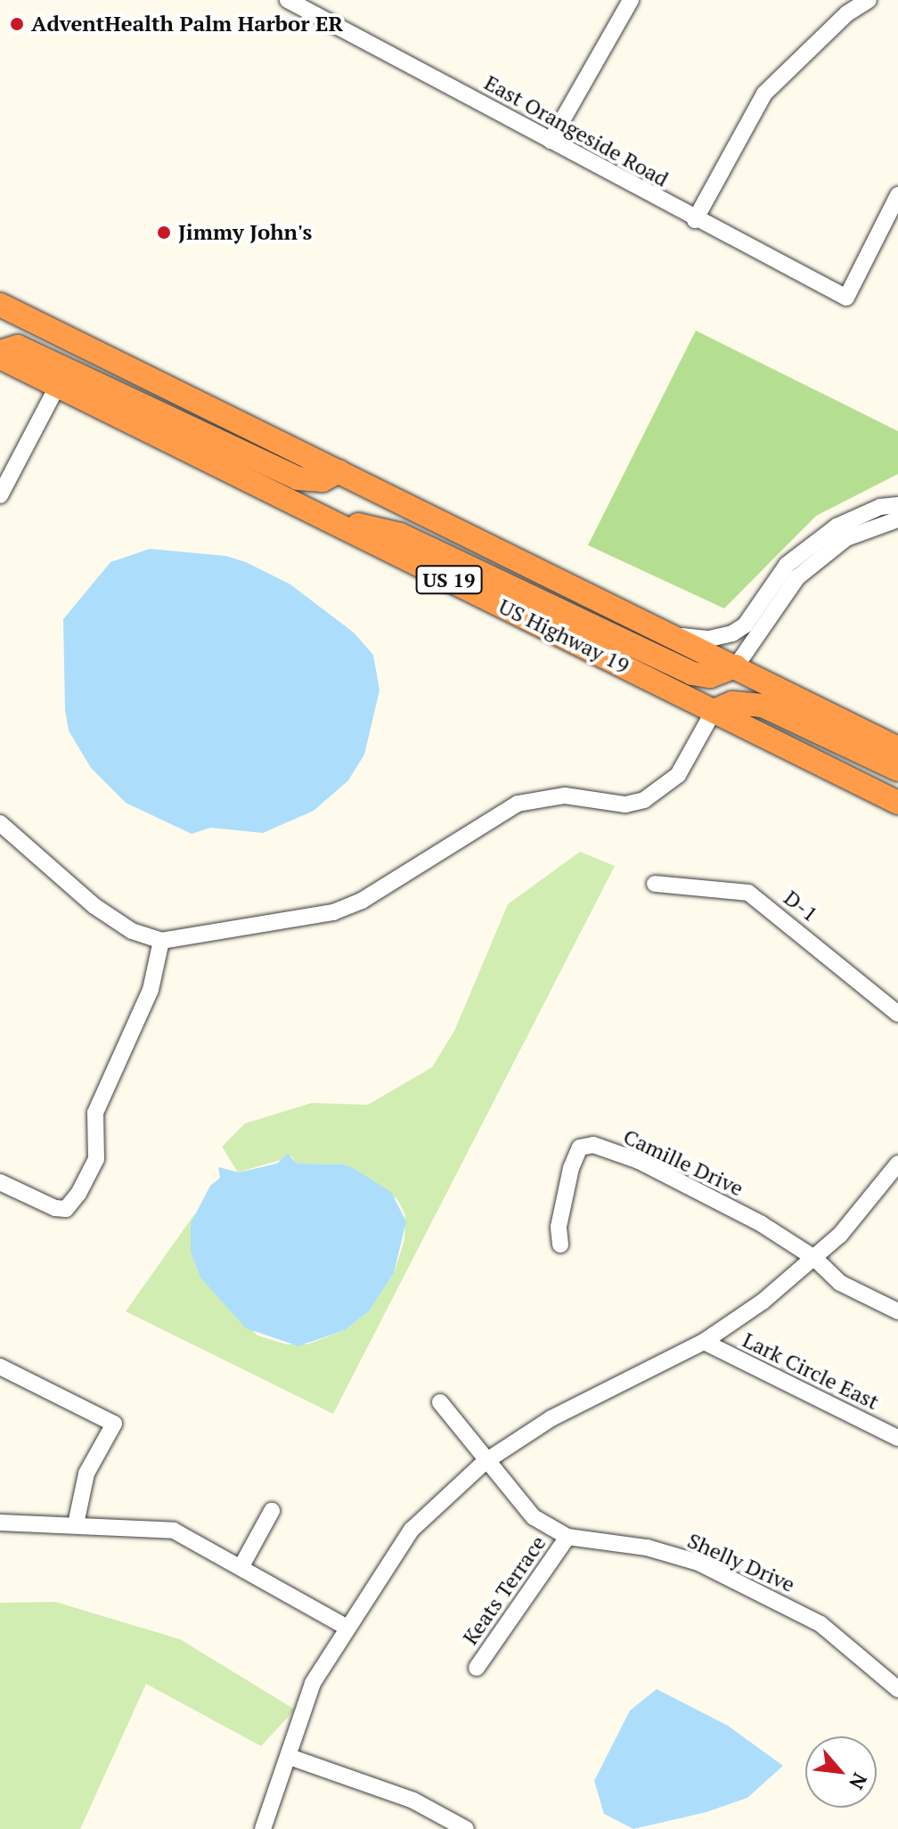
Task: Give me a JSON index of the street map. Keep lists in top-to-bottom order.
{
  "streets": {
    "highway": ["US 19", "US Highway 19"],
    "street": [
      "East Orangeside Road",
      "D-1",
      "Camille Drive",
      "Lark Circle East",
      "Shelly Drive",
      "Keats Terrace"
    ]
  },
  "crossings": [
    ["Shelly Drive", "Keats Terrace"]
  ],
  "places": ["AdventHealth Palm Harbor ER", "Jimmy John's"],
  "north": "bottom right"
}
